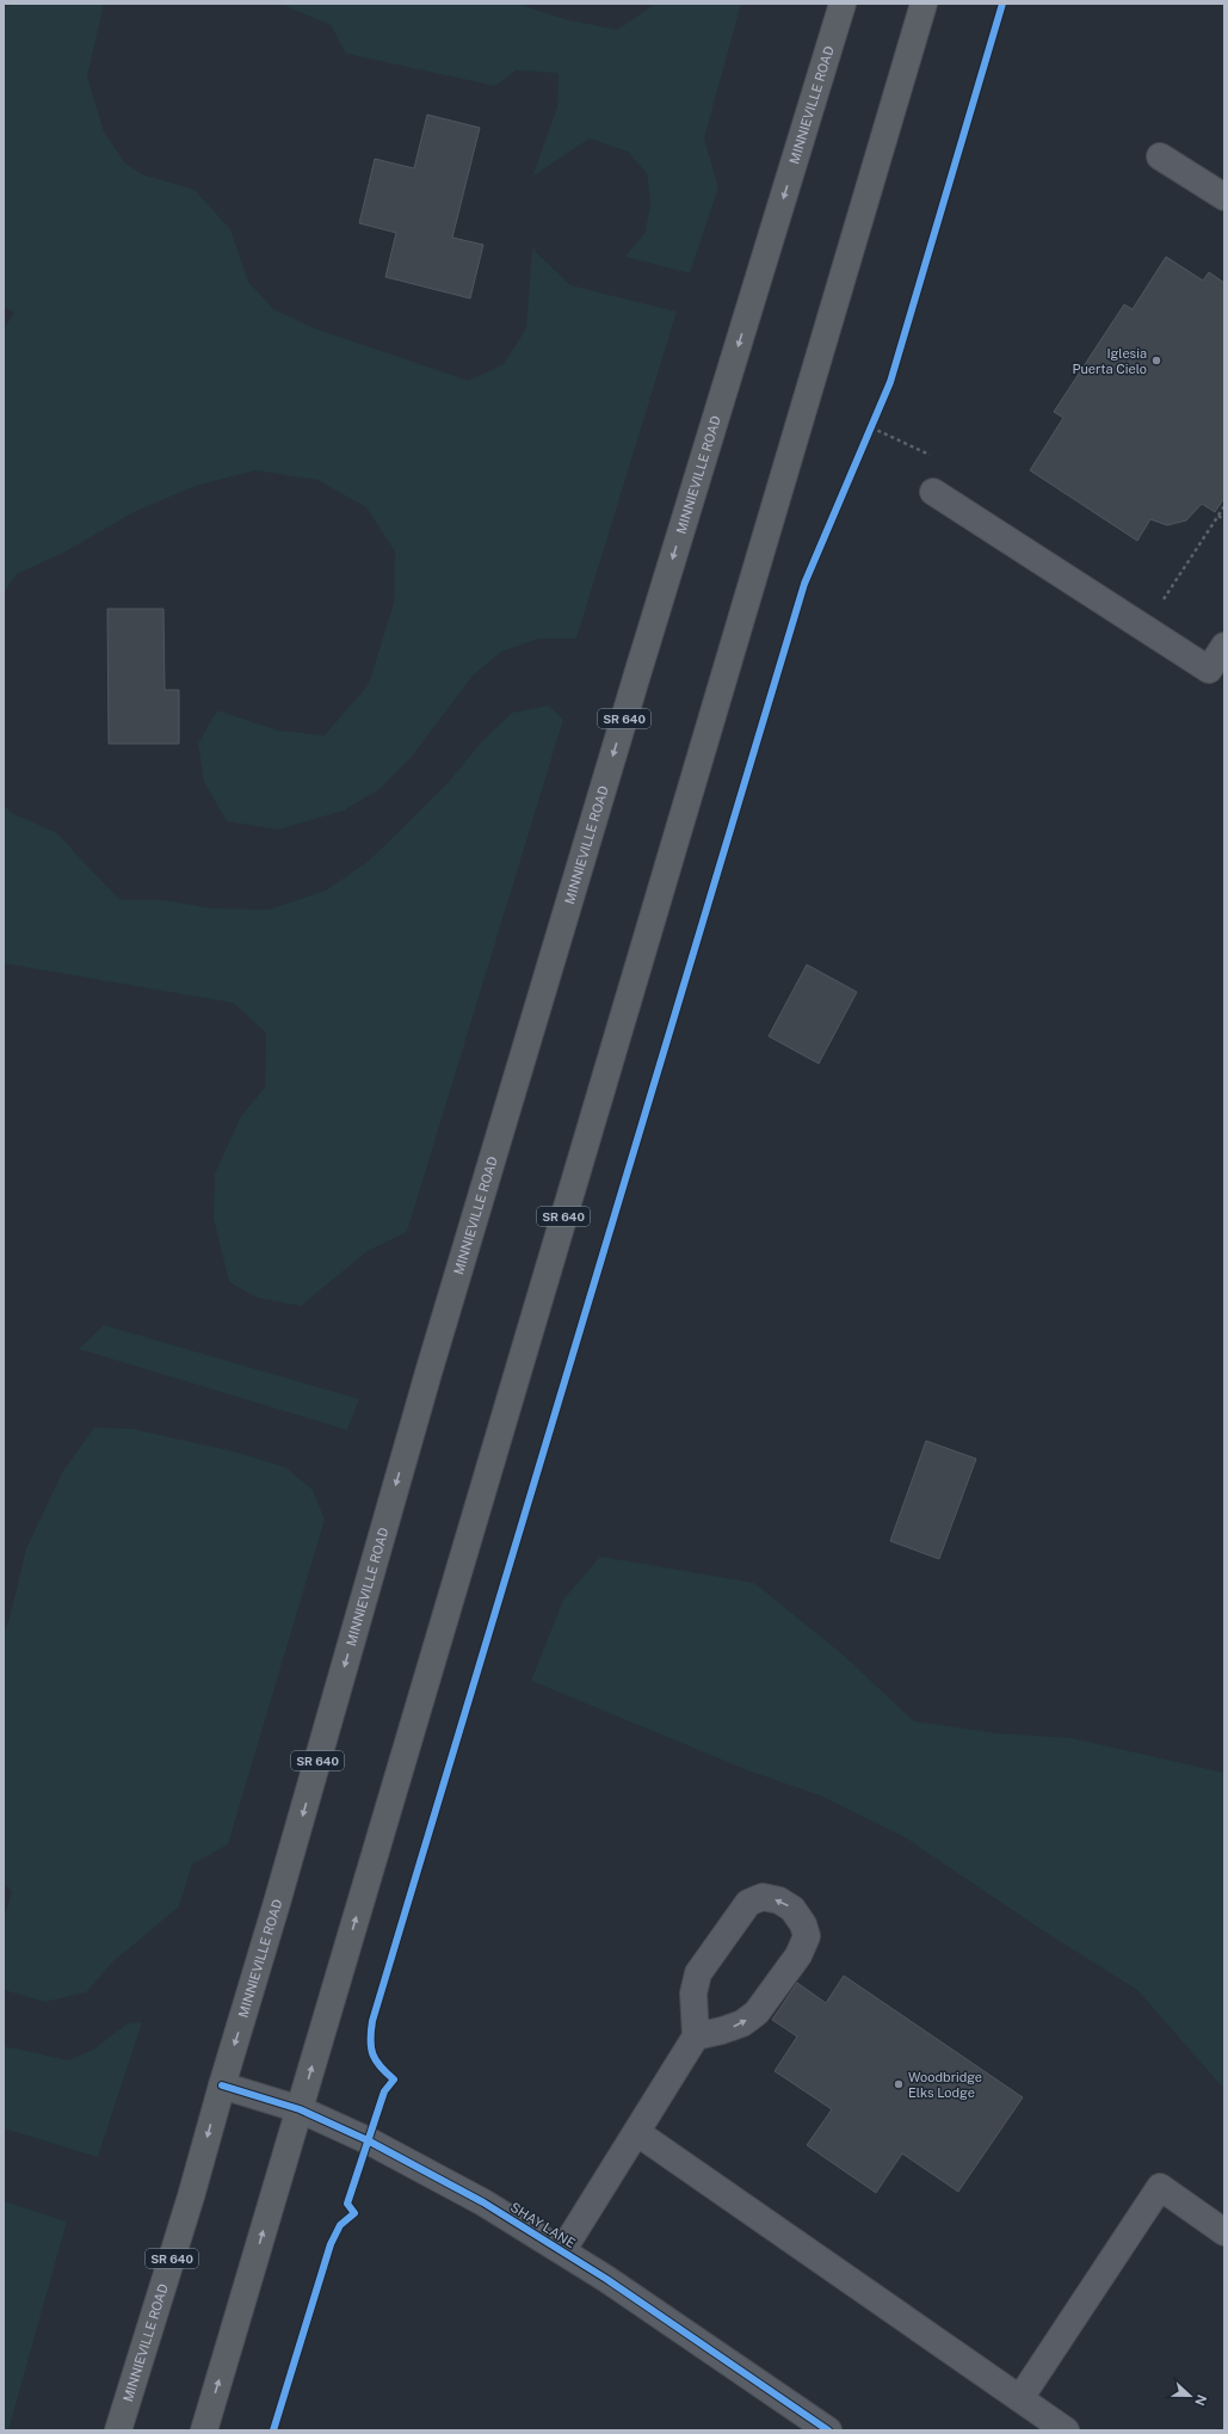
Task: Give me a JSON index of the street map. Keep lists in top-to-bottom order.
{
  "streets": {
    "main road": ["MINNIEVILLE ROAD", "SR 640"],
    "street": ["SHAY LANE"]
  },
  "crossings": [
    ["MINNIEVILLE ROAD", "SHAY LANE"],
    ["SR 640", "SHAY LANE"]
  ],
  "places": ["Iglesia Puerta Cielo", "Woodbridge Elks Lodge"],
  "north": "right"
}
